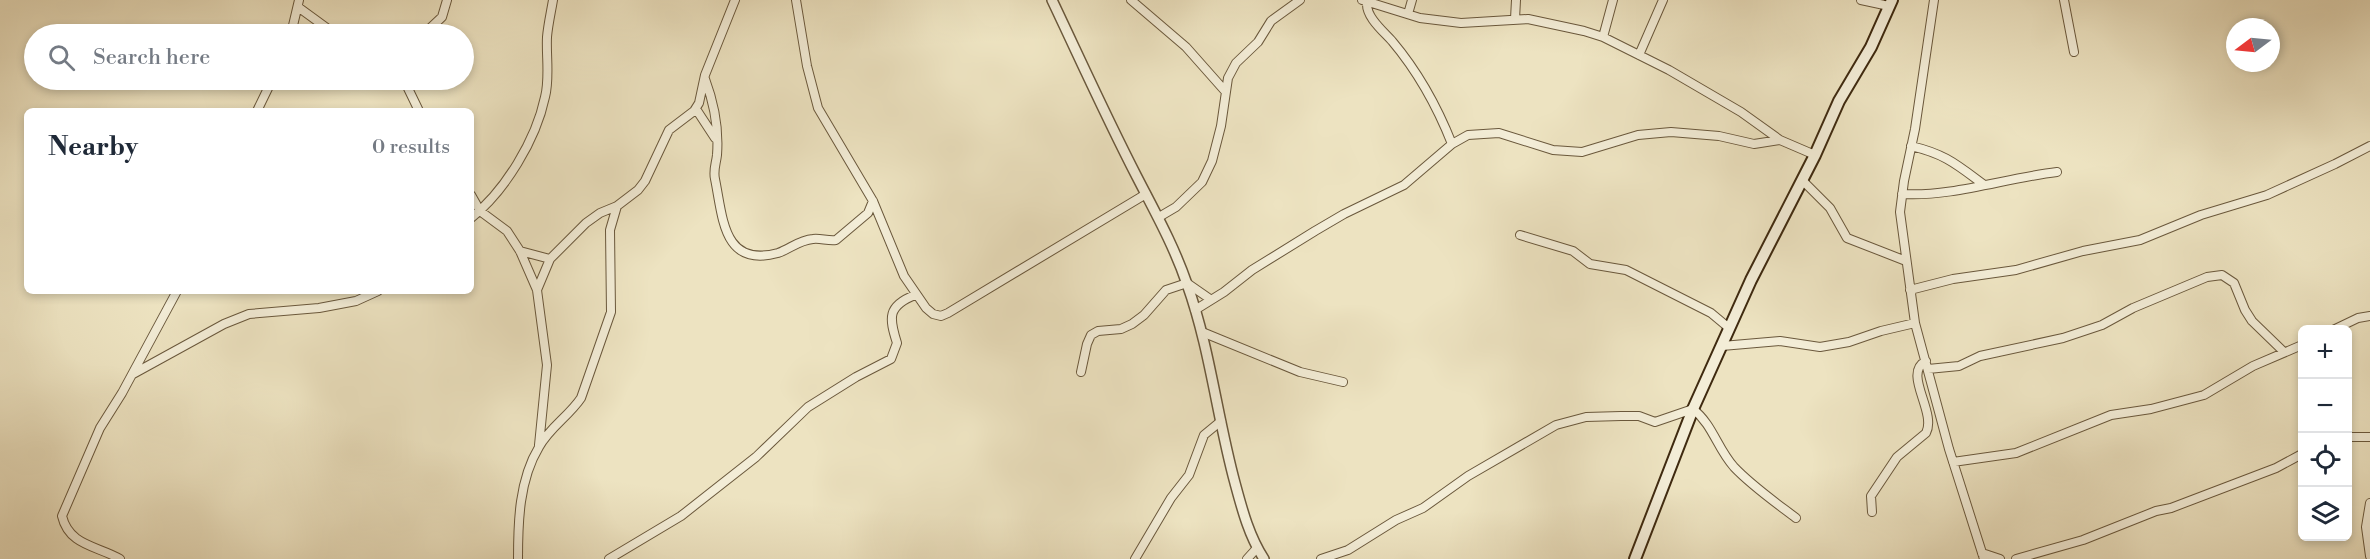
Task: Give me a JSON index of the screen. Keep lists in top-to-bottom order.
{
  "north": "left",
  "page": {
    "search": "Search here",
    "heading": ["Nearby", "0 results"],
    "map_buttons": ["+", "−"]
  }
}
